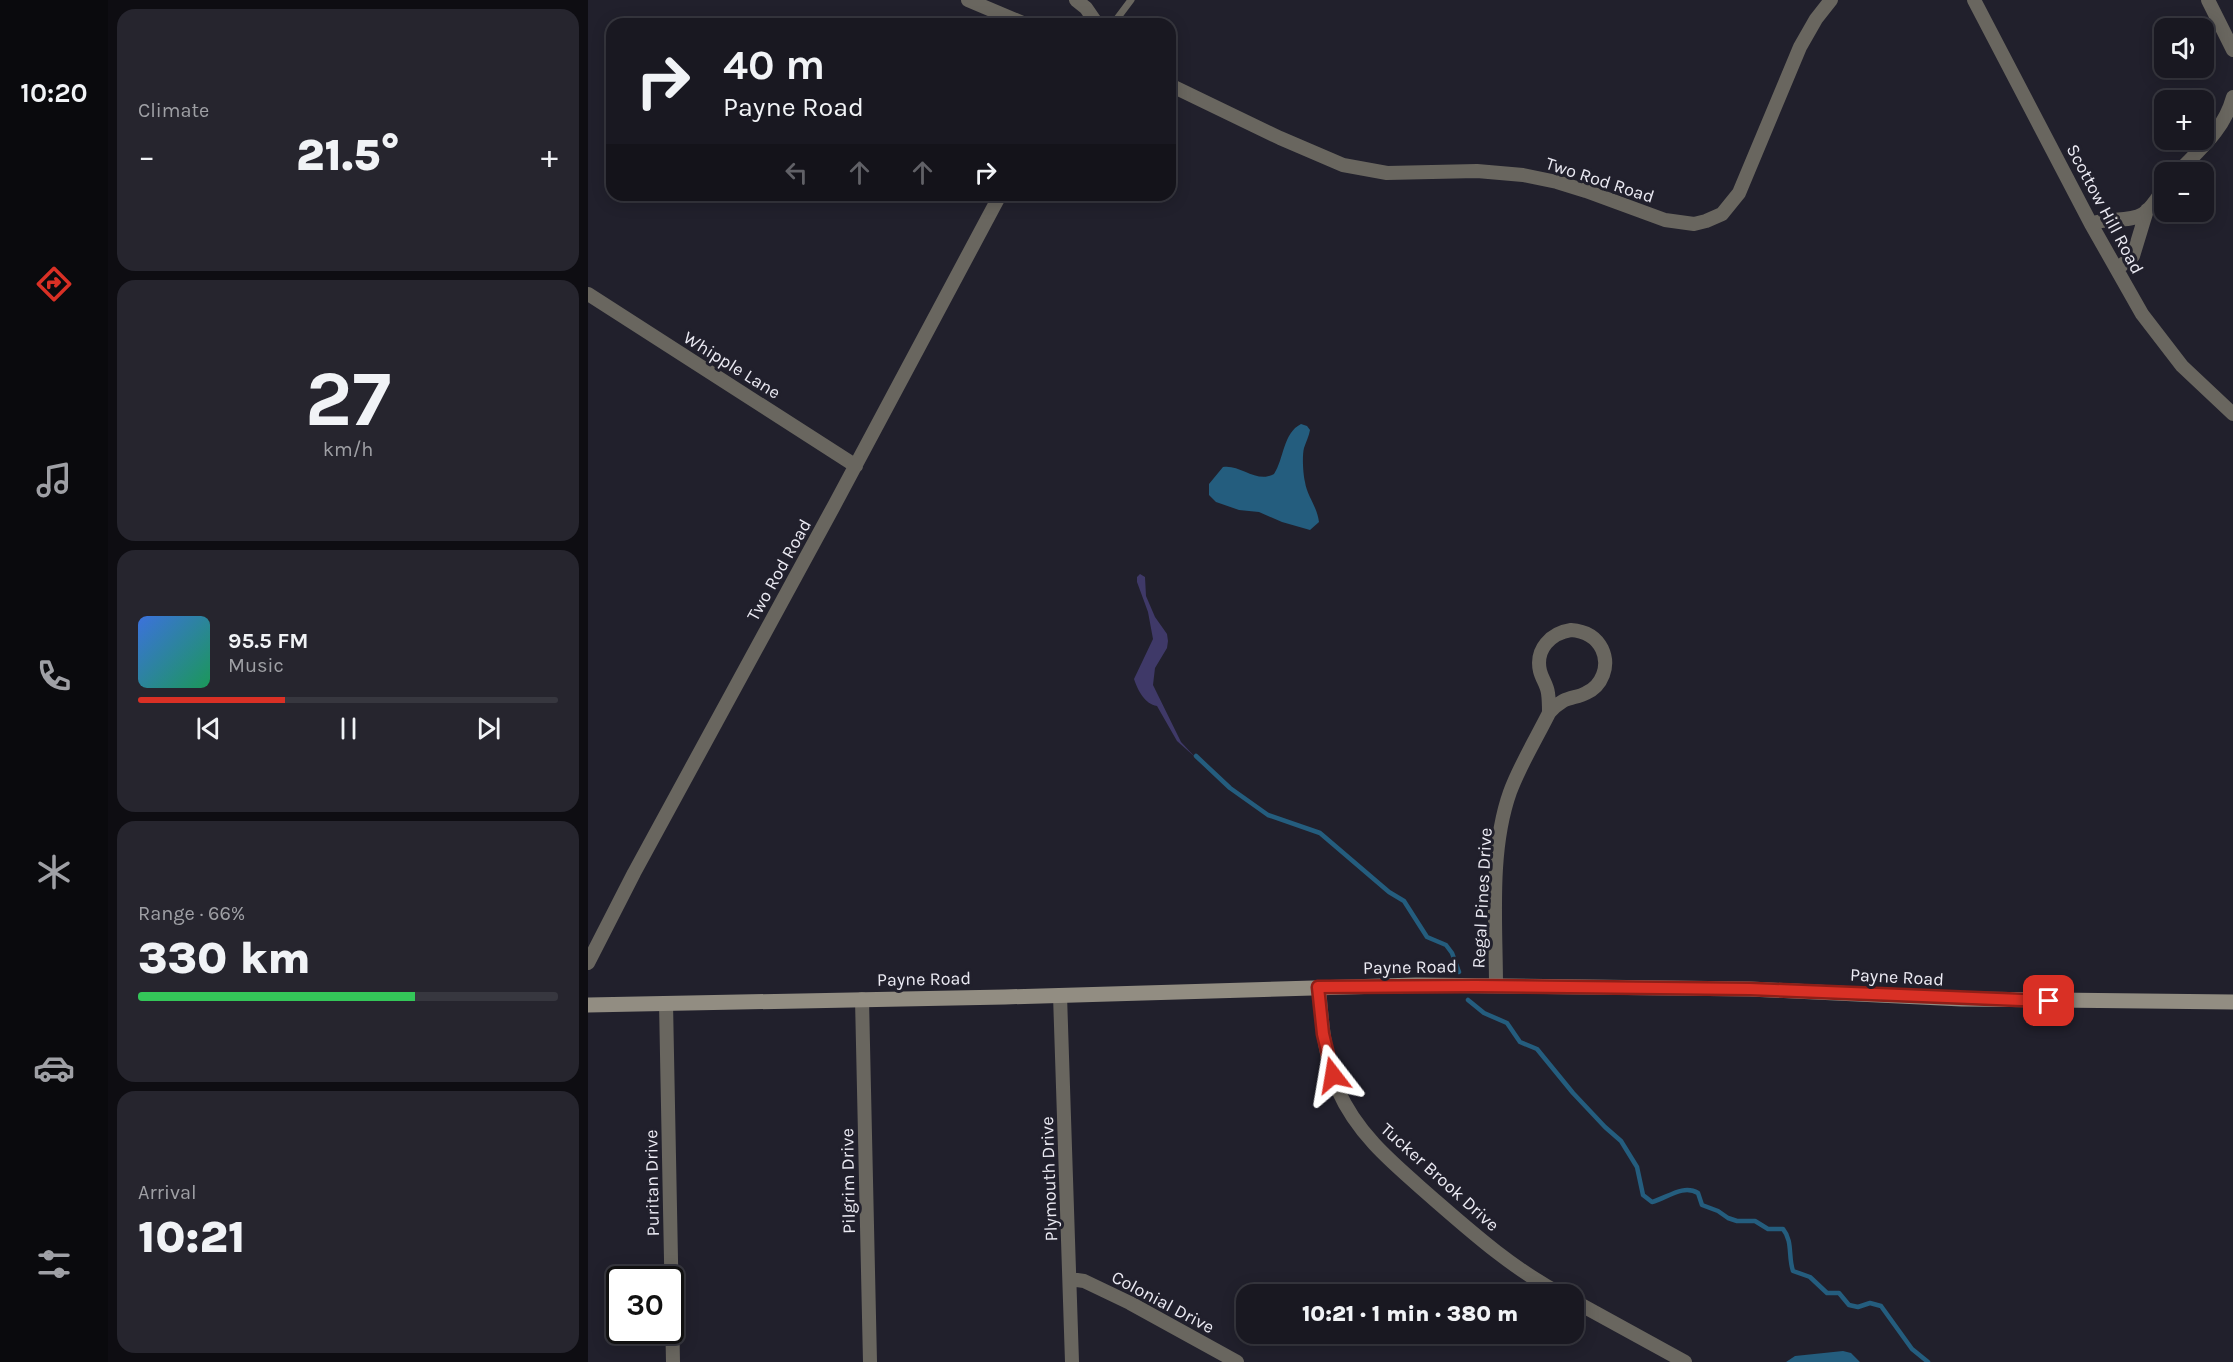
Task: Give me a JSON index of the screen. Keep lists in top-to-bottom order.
{
  "streets": {
    "main road": ["Payne Road"],
    "street": [
      "Two Rod Road",
      "Scottow Hill Road",
      "Whipple Lane",
      "Regal Pines Drive",
      "Tucker Brook Drive",
      "Plymouth Drive",
      "Pilgrim Drive",
      "Puritan Drive",
      "Colonial Drive"
    ]
  },
  "crossings": [
    ["Two Rod Road", "Whipple Lane"],
    ["Regal Pines Drive", "Payne Road"],
    ["Payne Road", "Tucker Brook Drive"],
    ["Payne Road", "Plymouth Drive"],
    ["Payne Road", "Pilgrim Drive"],
    ["Payne Road", "Puritan Drive"],
    ["Plymouth Drive", "Colonial Drive"]
  ],
  "page": {
    "tabs": "10:20",
    "tile": [
      "Climate",
      ["27", "km/h"],
      ["Range · 66%", "330 km"],
      ["Arrival", "10:21"]
    ],
    "map_buttons": ["+", "−"],
    "turn": ["40 m", "Payne Road"],
    "heat": ["−", "21.5°", "+"],
    "song": ["95.5 FM", "Music"],
    "limit": "30",
    "trip": "10:21 · 1 min · 380 m"
  }
}
